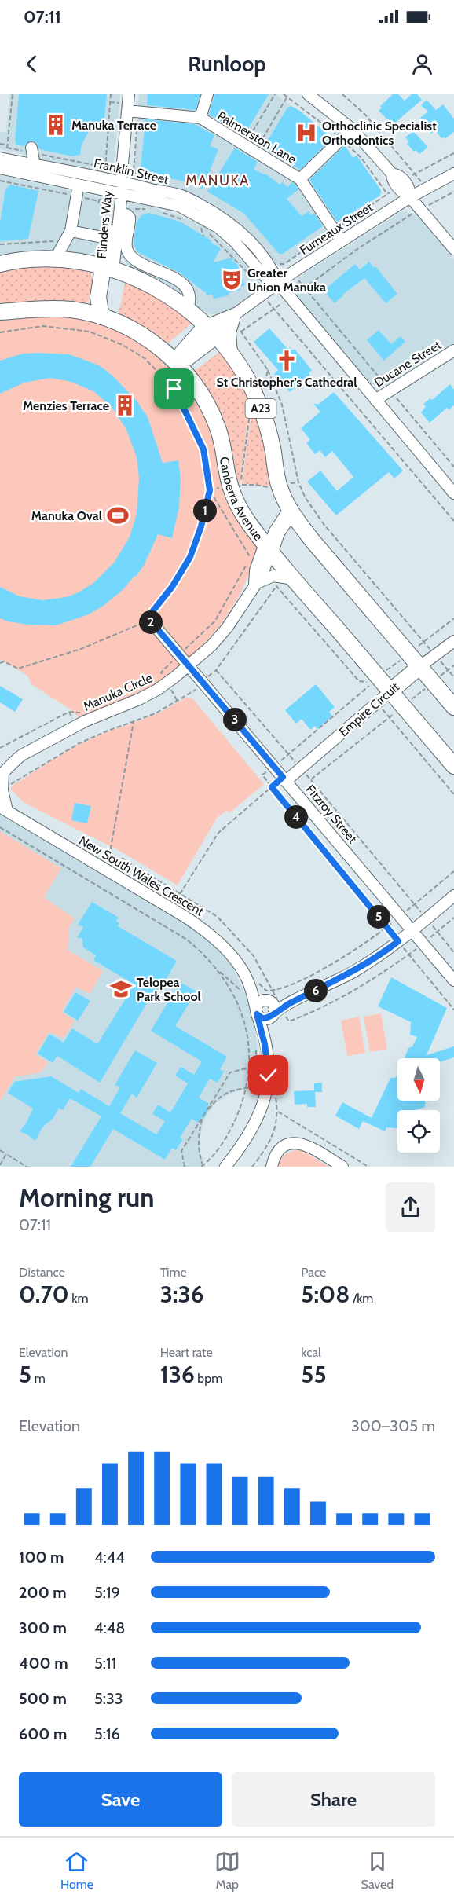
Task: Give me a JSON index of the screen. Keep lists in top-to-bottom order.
{
  "streets": {
    "highway": ["A23", "Canberra Avenue", "Empire Circuit"],
    "street": [
      "Palmerston Lane",
      "Franklin Street",
      "Flinders Way",
      "Furneaux Street",
      "Ducane Street",
      "Manuka Circle",
      "Fitzroy Street",
      "New South Wales Crescent"
    ]
  },
  "crossings": [
    ["Palmerston Lane", "Flinders Way"],
    ["Palmerston Lane", "Furneaux Street"],
    ["Franklin Street", "Flinders Way"],
    ["Franklin Street", "Furneaux Street"],
    ["Franklin Street", "Ducane Street"],
    ["Flinders Way", "A23"],
    ["Furneaux Street", "A23"],
    ["A23", "Empire Circuit"],
    ["Canberra Avenue", "Manuka Circle"],
    ["Canberra Avenue", "Empire Circuit"],
    ["Manuka Circle", "Fitzroy Street"],
    ["Empire Circuit", "Fitzroy Street"]
  ],
  "districts": ["MANUKA"],
  "places": {
    "building": ["Manuka Terrace", "Menzies Terrace"],
    "hospital": ["Orthoclinic Specialist Orthodontics"],
    "theatre": ["Greater Union Manuka"],
    "church": ["St Christopher’s Cathedral"],
    "sports": ["Manuka Oval"],
    "school or university": ["Telopea Park School"]
  },
  "north": "bottom",
  "page": {
    "status": "07:11",
    "header": "Runloop",
    "pins": [
      "1",
      "2",
      "3",
      "4",
      "5",
      "6"
    ],
    "heading": ["Morning run", "07:11"],
    "stats": [
      ["Distance", "0.70 km"],
      ["Time", "3:36"],
      ["Pace", "5:08 /km"],
      ["Elevation", "5 m"],
      ["Heart rate", "136 bpm"],
      ["kcal", "55"]
    ],
    "chart": ["Elevation", "300–305 m"],
    "list": [
      {
        "name": "100 m",
        "note": "4:44"
      },
      {
        "name": "200 m",
        "note": "5:19"
      },
      {
        "name": "300 m",
        "note": "4:48"
      },
      {
        "name": "400 m",
        "note": "5:11"
      },
      {
        "name": "500 m",
        "note": "5:33"
      },
      {
        "name": "600 m",
        "note": "5:16"
      }
    ],
    "buttons": ["Save", "Share"],
    "tabs": ["Home", "Map", "Saved"]
  }
}
